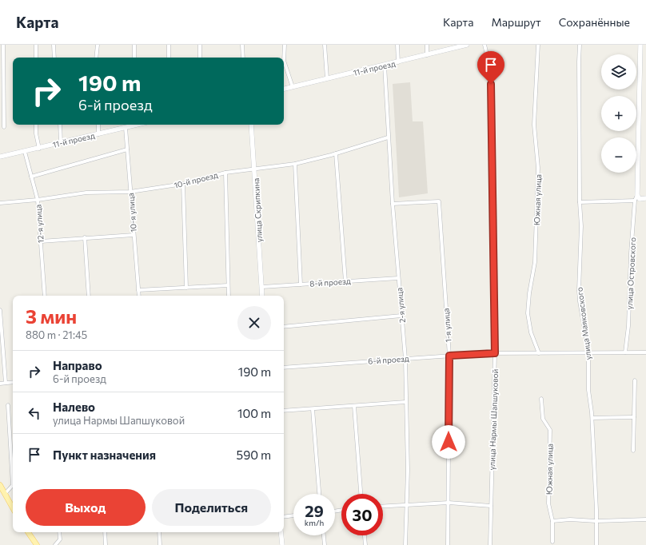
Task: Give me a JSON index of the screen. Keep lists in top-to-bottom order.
{
  "streets": {
    "street": [
      "11-й проезд",
      "10-й проезд",
      "Южная улица",
      "улица Скрипкина",
      "10-я улица",
      "12-я улица",
      "улица Островского",
      "8-й проезд",
      "2-я улица",
      "улица Маяковского",
      "1-я улица",
      "6-й проезд",
      "улица Нармы Шапшуковой"
    ]
  },
  "crossings": [
    ["11-й проезд", "10-я улица"],
    ["11-й проезд", "12-я улица"],
    ["11-й проезд", "2-я улица"],
    ["10-й проезд", "улица Скрипкина"],
    ["10-й проезд", "10-я улица"],
    ["10-й проезд", "12-я улица"],
    ["10-й проезд", "2-я улица"],
    ["Южная улица", "6-й проезд"],
    ["улица Скрипкина", "8-й проезд"],
    ["улица Островского", "6-й проезд"],
    ["8-й проезд", "2-я улица"],
    ["2-я улица", "1-я улица"],
    ["2-я улица", "6-й проезд"],
    ["улица Маяковского", "6-й проезд"],
    ["1-я улица", "6-й проезд"],
    ["6-й проезд", "улица Нармы Шапшуковой"]
  ],
  "page": {
    "header": "Карта",
    "nav": ["Карта", "Маршрут", "Сохранённые"],
    "map_buttons": ["+", "−"],
    "turn": ["190 m", "6-й проезд"],
    "heading": ["3 мин", "880 m · 21:45"],
    "list": [
      {
        "name": "Направо",
        "note": "6-й проезд",
        "value": "190 m"
      },
      {
        "name": "Налево",
        "note": "улица Нармы Шапшуковой",
        "value": "100 m"
      },
      {
        "name": "Пункт назначения",
        "value": "590 m"
      }
    ],
    "buttons": ["Выход", "Поделиться"],
    "speed": "29 km/h",
    "limit": "30"
  }
}
